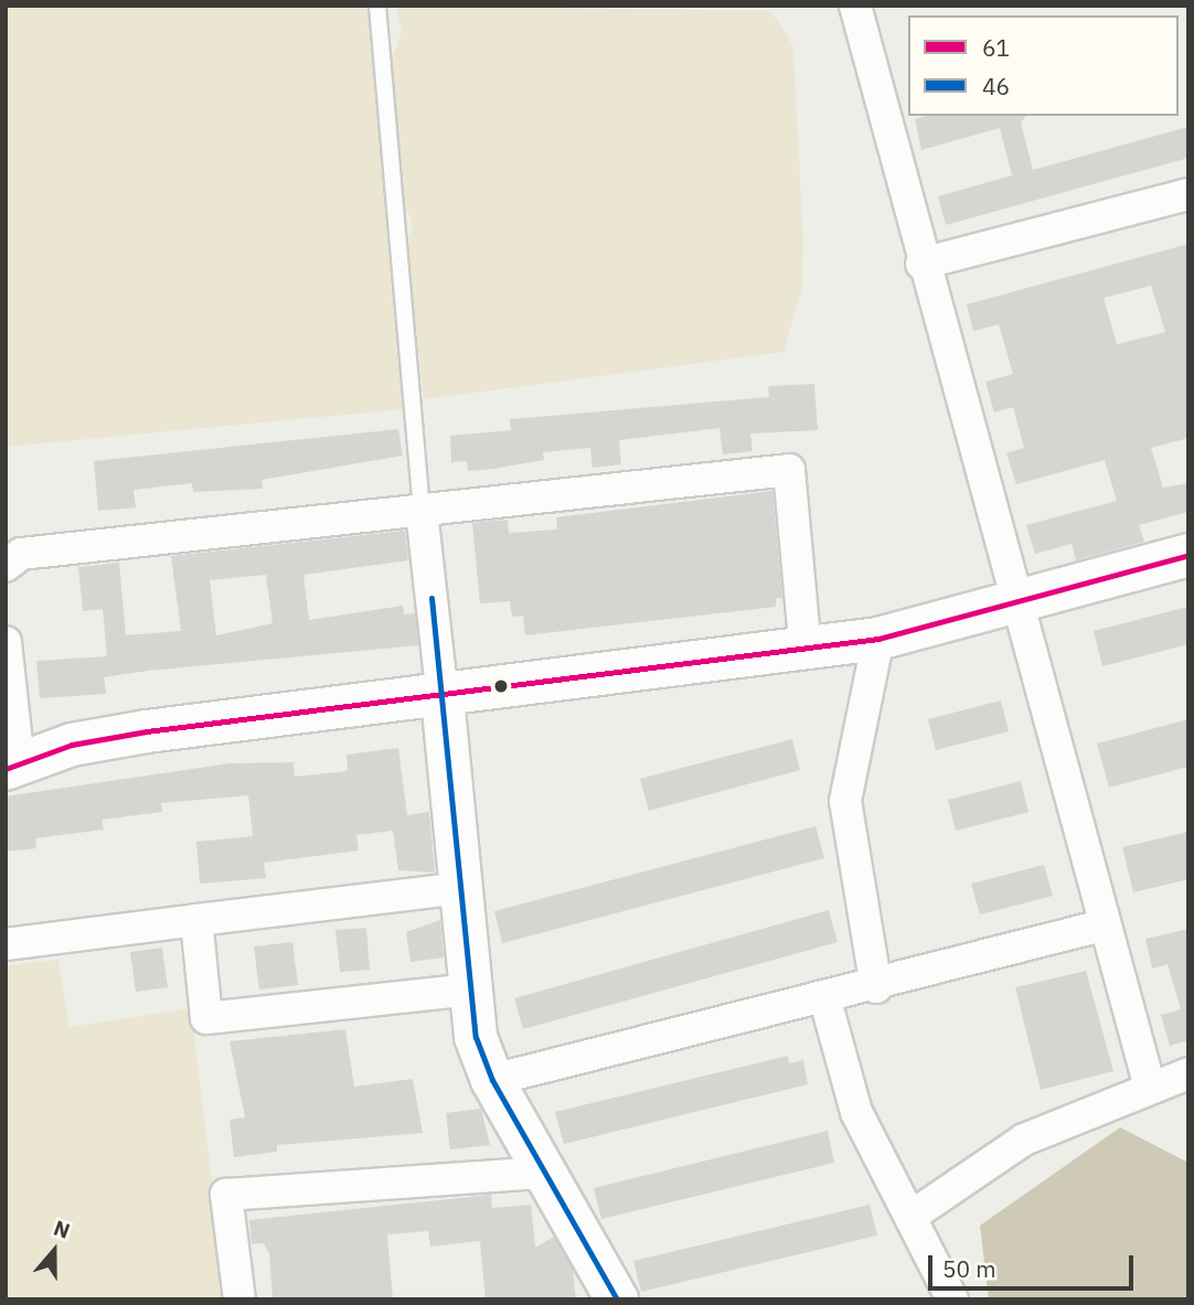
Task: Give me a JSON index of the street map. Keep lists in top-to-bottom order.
{
  "lines": ["transit line 61", "transit line 46"],
  "legend": ["61", "46"],
  "scale_bar": "50 m",
  "north": "top"
}
